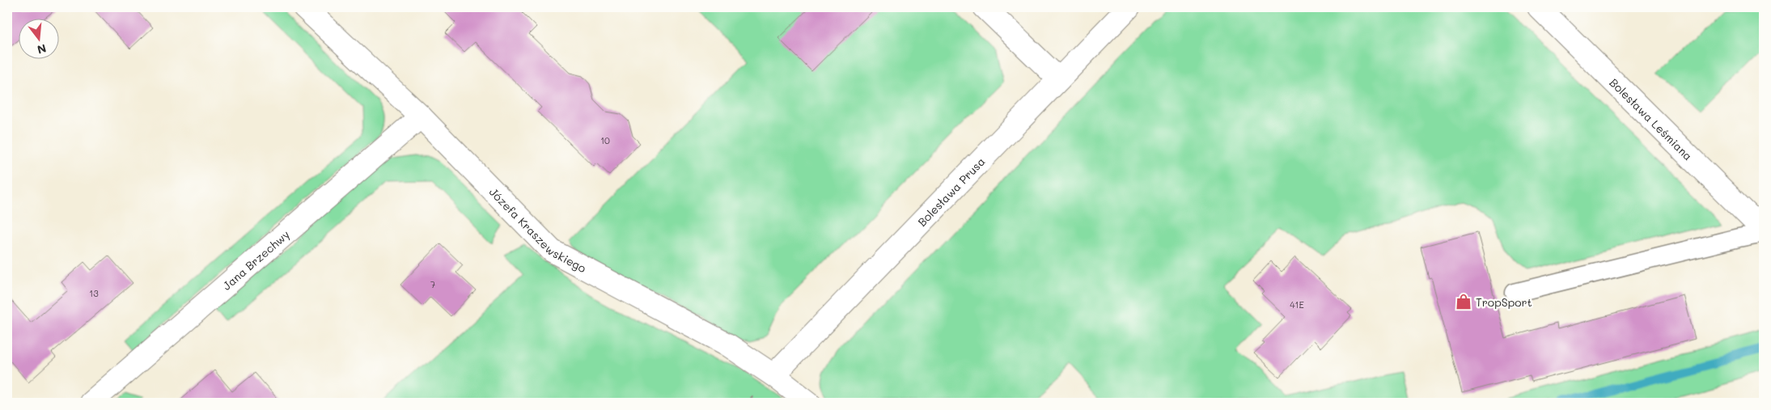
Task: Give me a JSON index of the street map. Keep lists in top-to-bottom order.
{
  "streets": {
    "street": [
      "Bolesława Leśmiana",
      "Bolesława Prusa",
      "Józefa Kraszewskiego",
      "Jana Brzechwy"
    ]
  },
  "crossings": [
    ["Bolesława Prusa", "Józefa Kraszewskiego"],
    ["Józefa Kraszewskiego", "Jana Brzechwy"]
  ],
  "places": {
    "shop": ["TropSport"]
  },
  "house_numbers": [
    "10",
    "7",
    "13",
    "41E"
  ],
  "north": "bottom"
}
